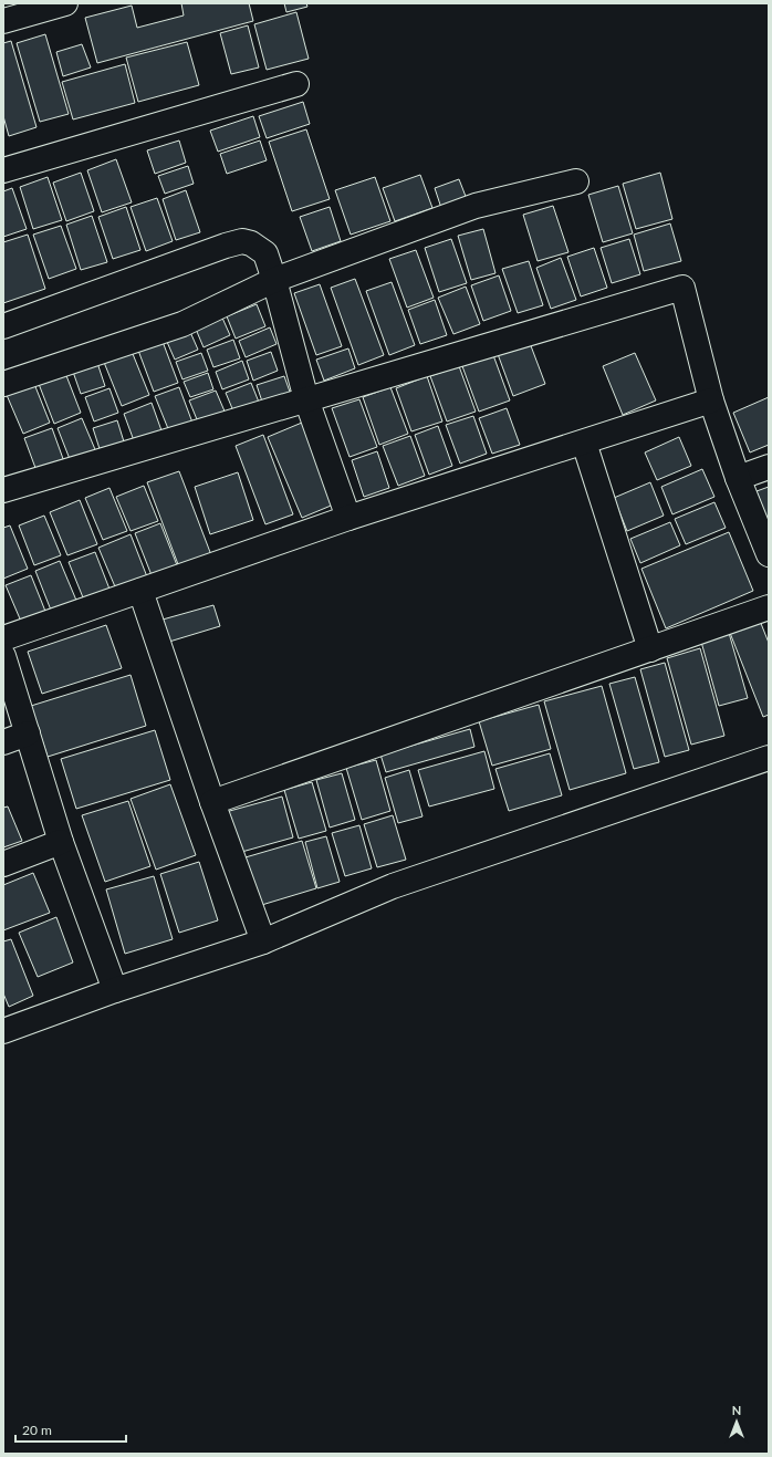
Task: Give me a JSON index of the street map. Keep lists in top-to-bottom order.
{
  "scale_bar": "20 m",
  "north": "top"
}
